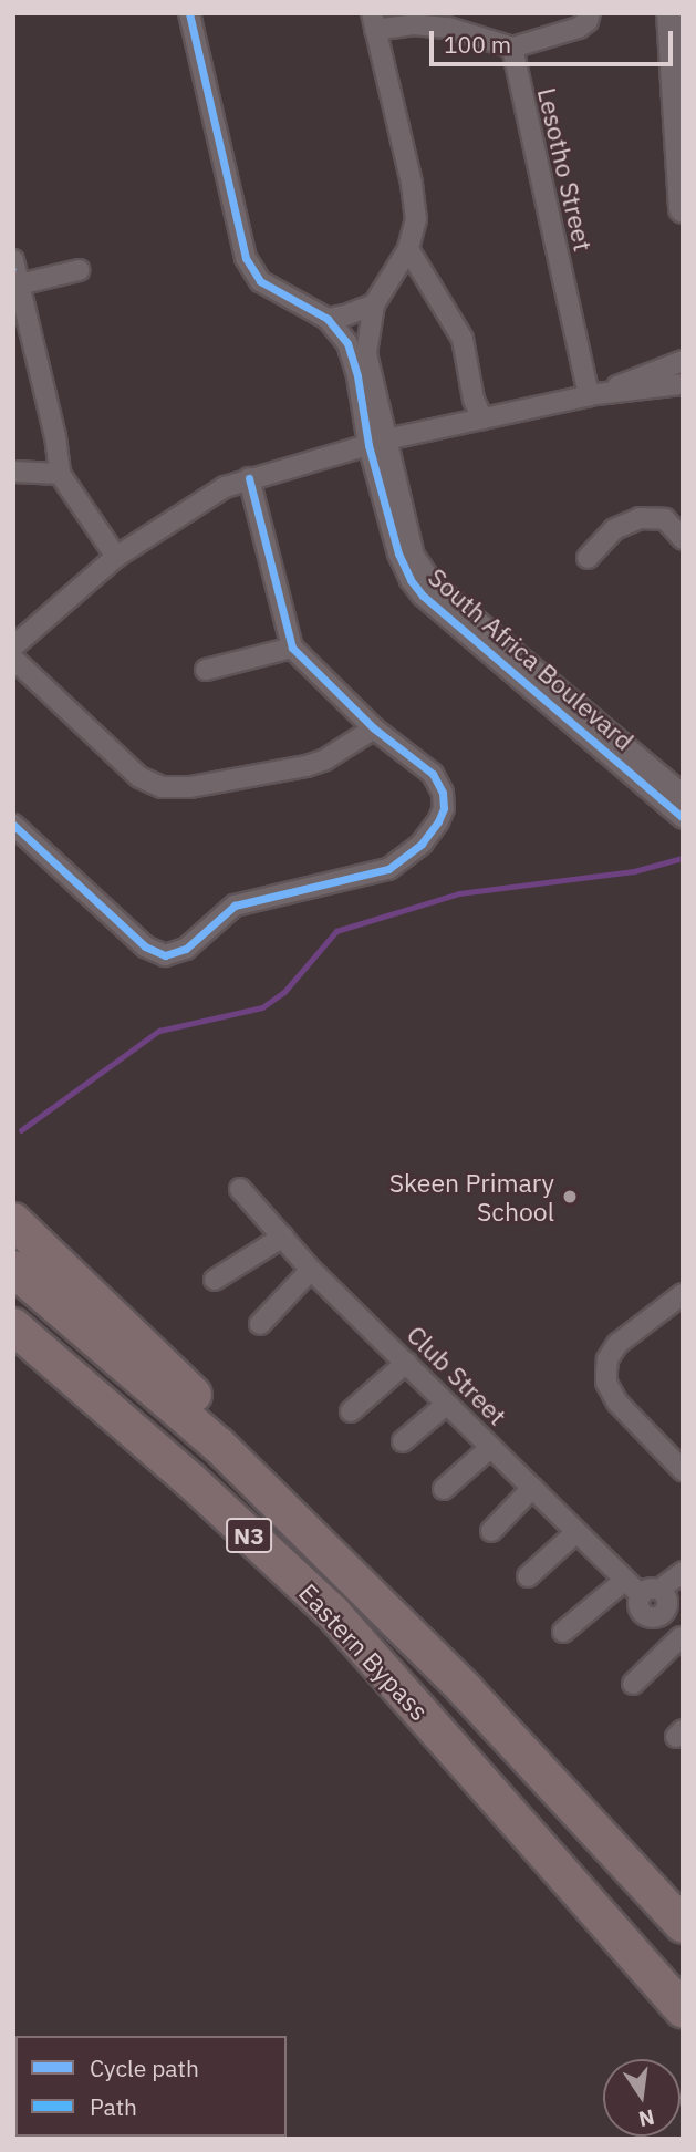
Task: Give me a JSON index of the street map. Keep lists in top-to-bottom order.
{
  "streets": {
    "highway": ["N3", "Eastern Bypass"],
    "street": ["Lesotho Street", "South Africa Boulevard", "Club Street"]
  },
  "places": ["Skeen Primary School"],
  "legend": ["Cycle path", "Path"],
  "scale_bar": "100 m",
  "north": "bottom"
}
